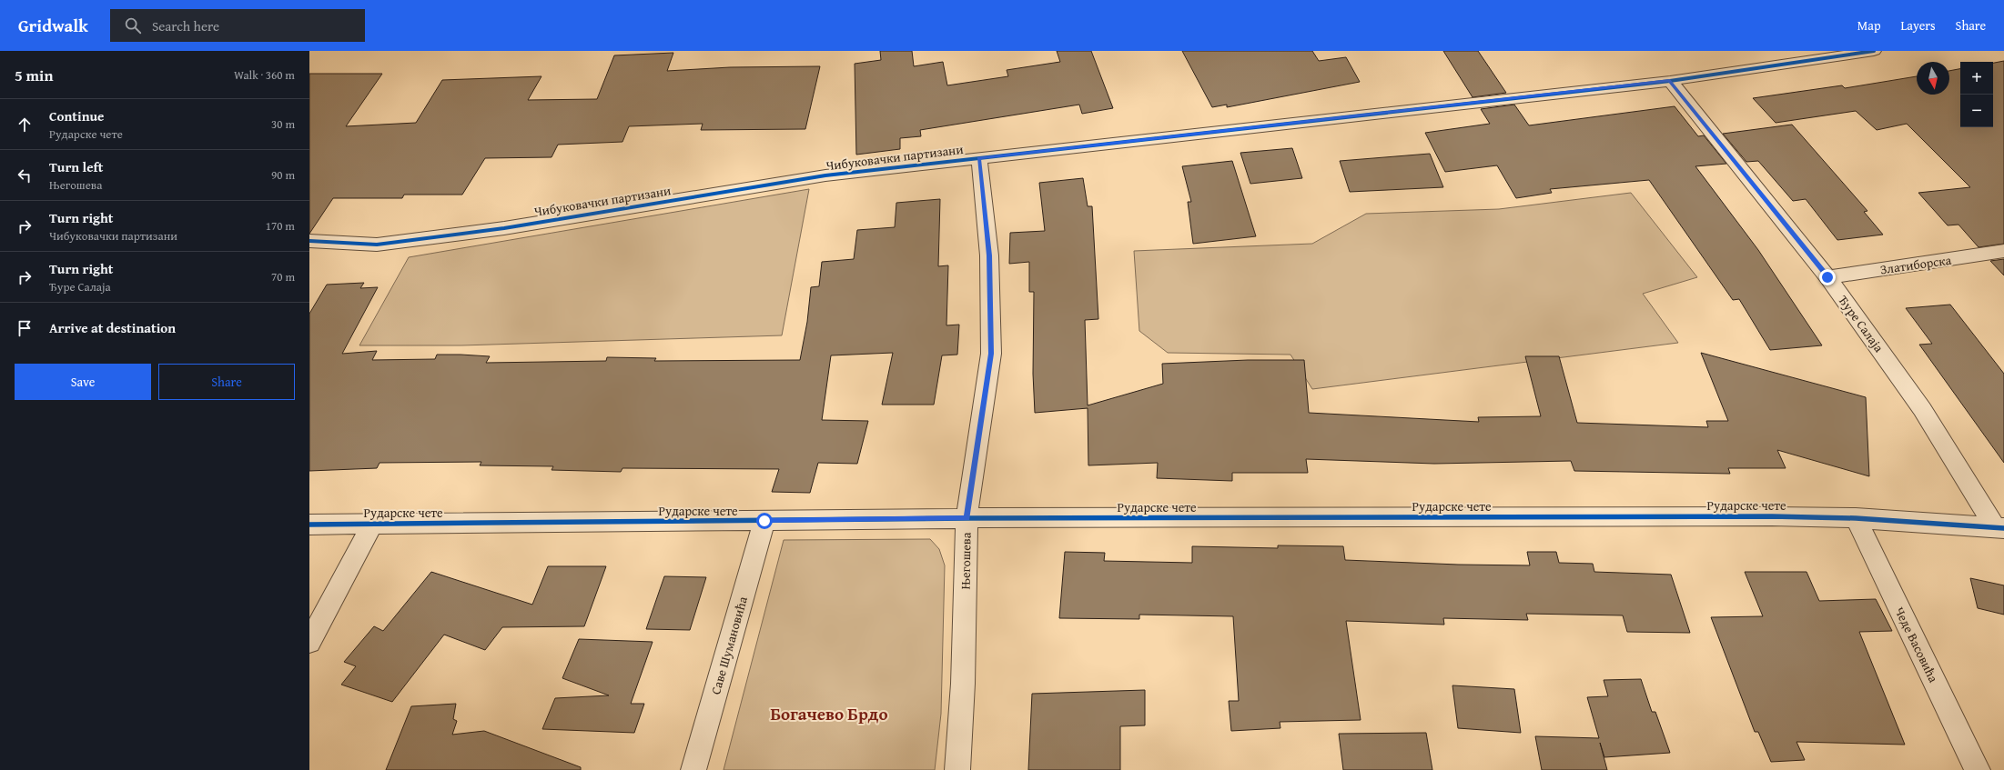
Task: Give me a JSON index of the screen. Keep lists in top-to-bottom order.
{
  "streets": {
    "street": [
      "Чибуковачки партизани",
      "Златиборска",
      "Ђуре Салаја",
      "Рударске чете",
      "Његошева",
      "Чеде Васовића",
      "Саве Шумановића"
    ]
  },
  "crossings": [
    ["Чибуковачки партизани", "Ђуре Салаја"],
    ["Чибуковачки партизани", "Његошева"],
    ["Златиборска", "Ђуре Салаја"],
    ["Ђуре Салаја", "Рударске чете"],
    ["Рударске чете", "Његошева"],
    ["Рударске чете", "Чеде Васовића"],
    ["Рударске чете", "Саве Шумановића"]
  ],
  "districts": ["Богачево Брдо"],
  "north": "bottom",
  "page": {
    "header": "Gridwalk",
    "search": "Search here",
    "nav": ["Map", "Layers", "Share"],
    "heading": ["5 min", "Walk · 360 m"],
    "map_buttons": ["+", "−"],
    "list": [
      ["Continue", "Рударске чете", "30 m"],
      ["Turn left", "Његошева", "90 m"],
      ["Turn right", "Чибуковачки партизани", "170 m"],
      ["Turn right", "Ђуре Салаја", "70 m"],
      "Arrive at destination"
    ],
    "buttons": ["Save", "Share"]
  }
}
